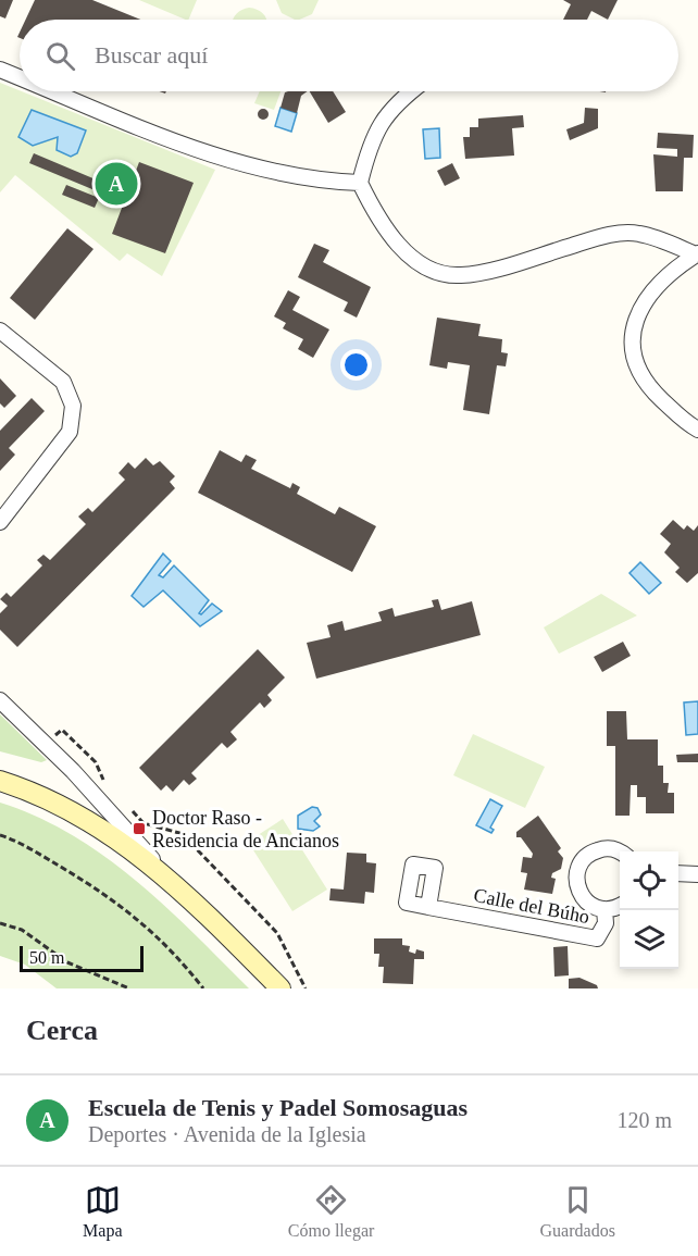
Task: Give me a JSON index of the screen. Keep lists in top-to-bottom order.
{
  "streets": {
    "street": ["Calle del Búho"]
  },
  "places": {
    "transit": ["Doctor Raso - Residencia de Ancianos"]
  },
  "scale_bar": "50 m",
  "page": {
    "search": "Buscar aquí",
    "pins": "A",
    "scale": "50 m",
    "heading": "Cerca",
    "list": [
      {
        "mark": "A",
        "name": "Escuela de Tenis y Padel Somosaguas",
        "note": "Deportes · Avenida de la Iglesia",
        "value": "120 m"
      }
    ],
    "nav": ["Mapa", "Cómo llegar", "Guardados"]
  }
}
